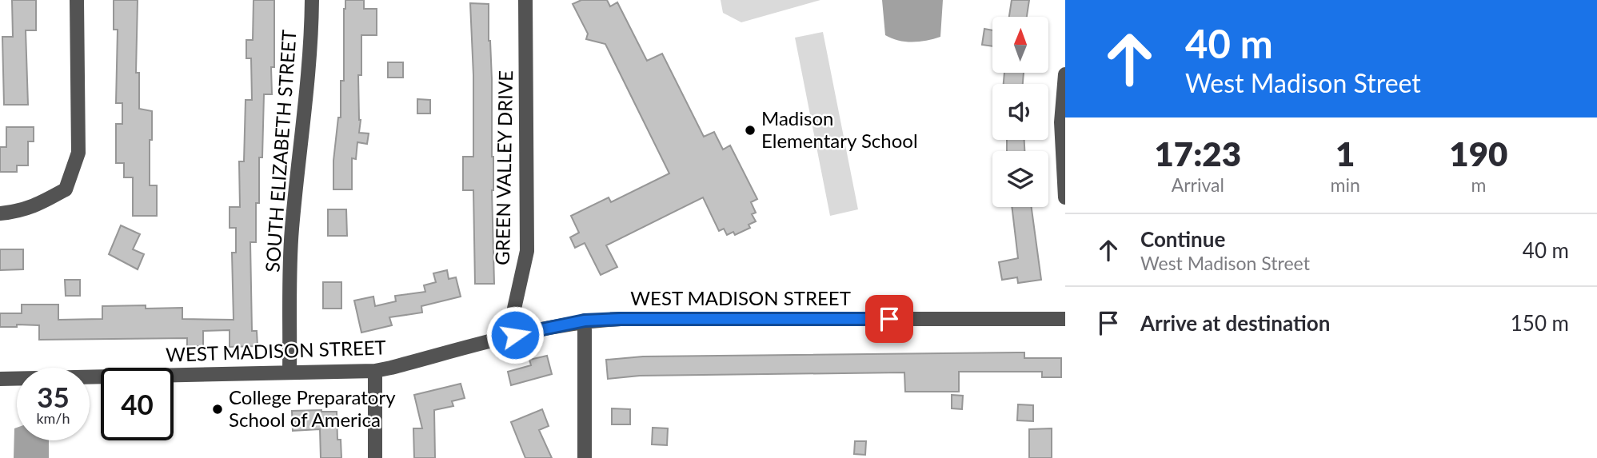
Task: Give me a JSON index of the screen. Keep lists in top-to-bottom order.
{
  "streets": {
    "street": ["SOUTH ELIZABETH STREET", "GREEN VALLEY DRIVE", "WEST MADISON STREET"]
  },
  "crossings": [
    ["SOUTH ELIZABETH STREET", "WEST MADISON STREET"],
    ["GREEN VALLEY DRIVE", "WEST MADISON STREET"]
  ],
  "places": ["Madison Elementary School", "College Preparatory School of America"],
  "north": "top",
  "page": {
    "turn": ["40 m", "West Madison Street"],
    "eta": [
      "17:23",
      "Arrival",
      "1",
      "min",
      "190",
      "m"
    ],
    "list": [
      {
        "name": "Continue",
        "note": "West Madison Street",
        "value": "40 m"
      },
      {
        "name": "Arrive at destination",
        "value": "150 m"
      }
    ],
    "speed": "35 km/h",
    "limit": "40"
  }
}
